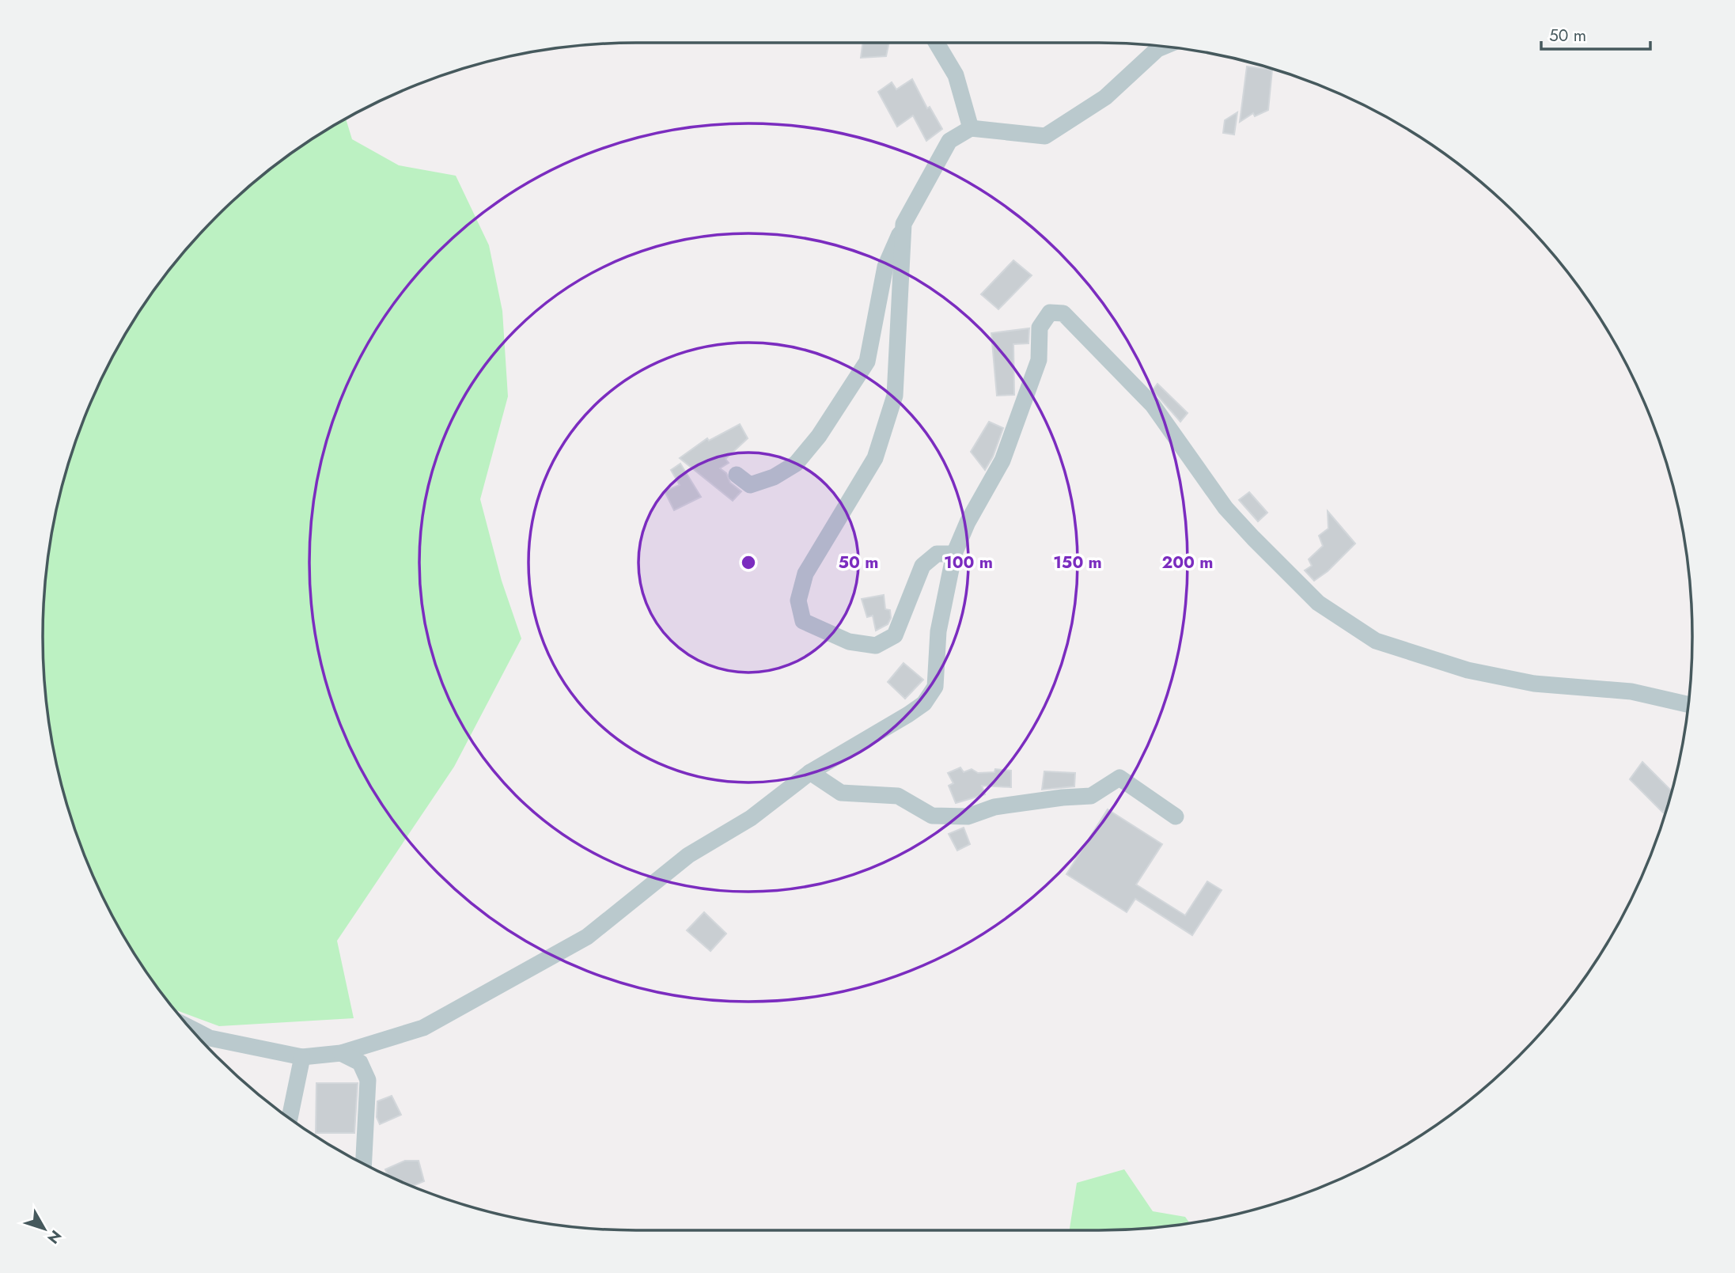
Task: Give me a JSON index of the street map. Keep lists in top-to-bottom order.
{
  "scale_bar": "50 m",
  "north": "bottom right",
  "rings": [
    "50 m",
    "100 m",
    "150 m",
    "200 m"
  ]
}
